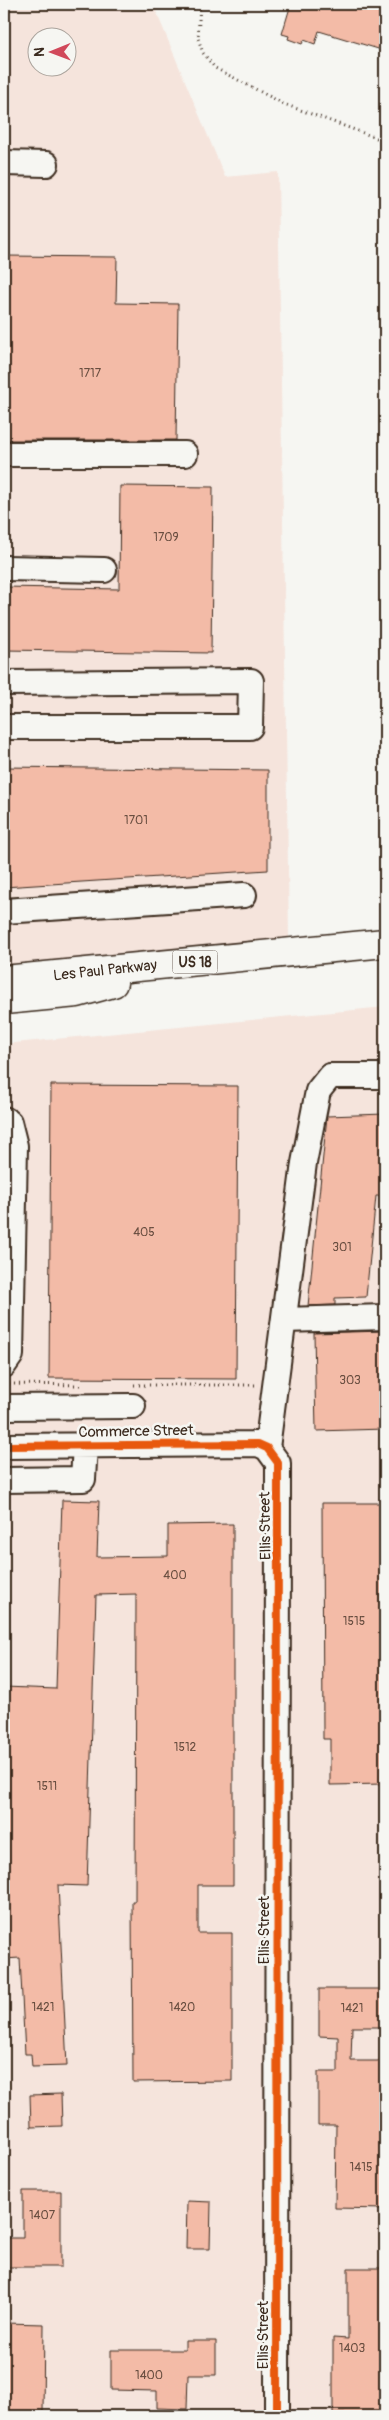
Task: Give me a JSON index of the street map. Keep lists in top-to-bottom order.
{
  "streets": {
    "main road": ["US 18", "Les Paul Parkway"],
    "street": ["Commerce Street", "Ellis Street"]
  },
  "crossings": [
    ["Commerce Street", "Ellis Street"]
  ],
  "house_numbers": [
    "1717",
    "1709",
    "1701",
    "405",
    "301",
    "303",
    "400",
    "1515",
    "1512",
    "1511",
    "1421",
    "1420",
    "1421",
    "1415",
    "1407",
    "1403",
    "1400"
  ],
  "north": "left"
}
